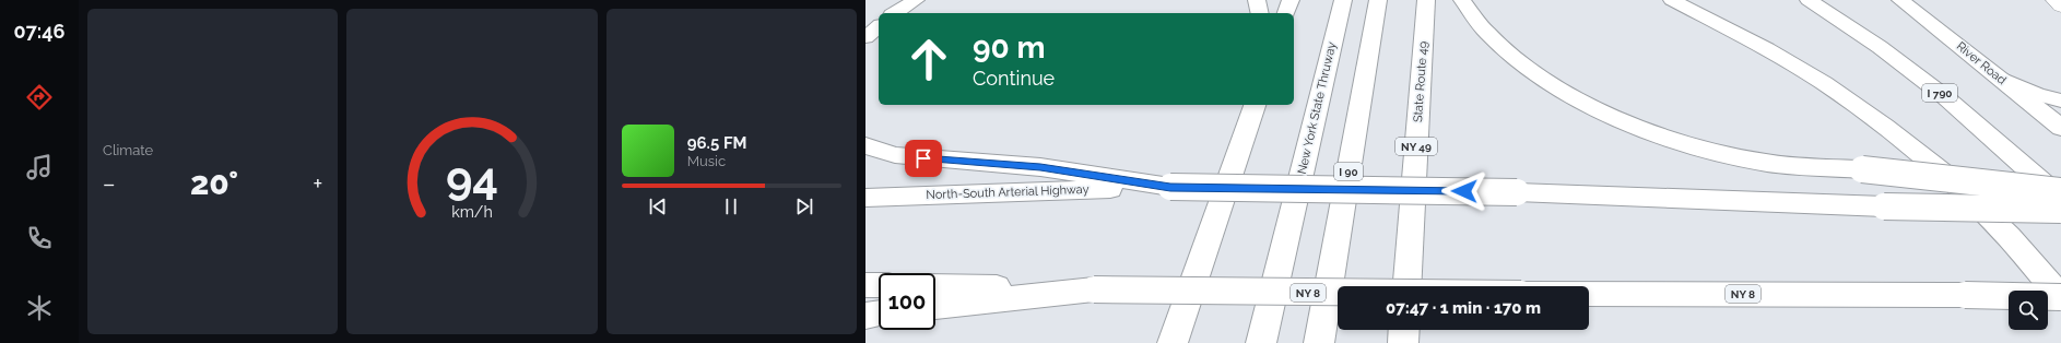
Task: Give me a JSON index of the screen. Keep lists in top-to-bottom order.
{
  "streets": {
    "main road": [
      "River Road",
      "State Route 49",
      "I 790",
      "New York State Thruway",
      "NY 49",
      "I 90",
      "North-South Arterial Highway",
      "NY 8"
    ]
  },
  "page": {
    "tabs": "07:46",
    "tile": "Climate",
    "turn": ["90 m", "Continue"],
    "song": ["96.5 FM", "Music"],
    "heat": ["−", "20°", "+"],
    "limit": "100",
    "trip": "07:47 · 1 min · 170 m",
    "gauge": ["94", "km/h"]
  }
}
